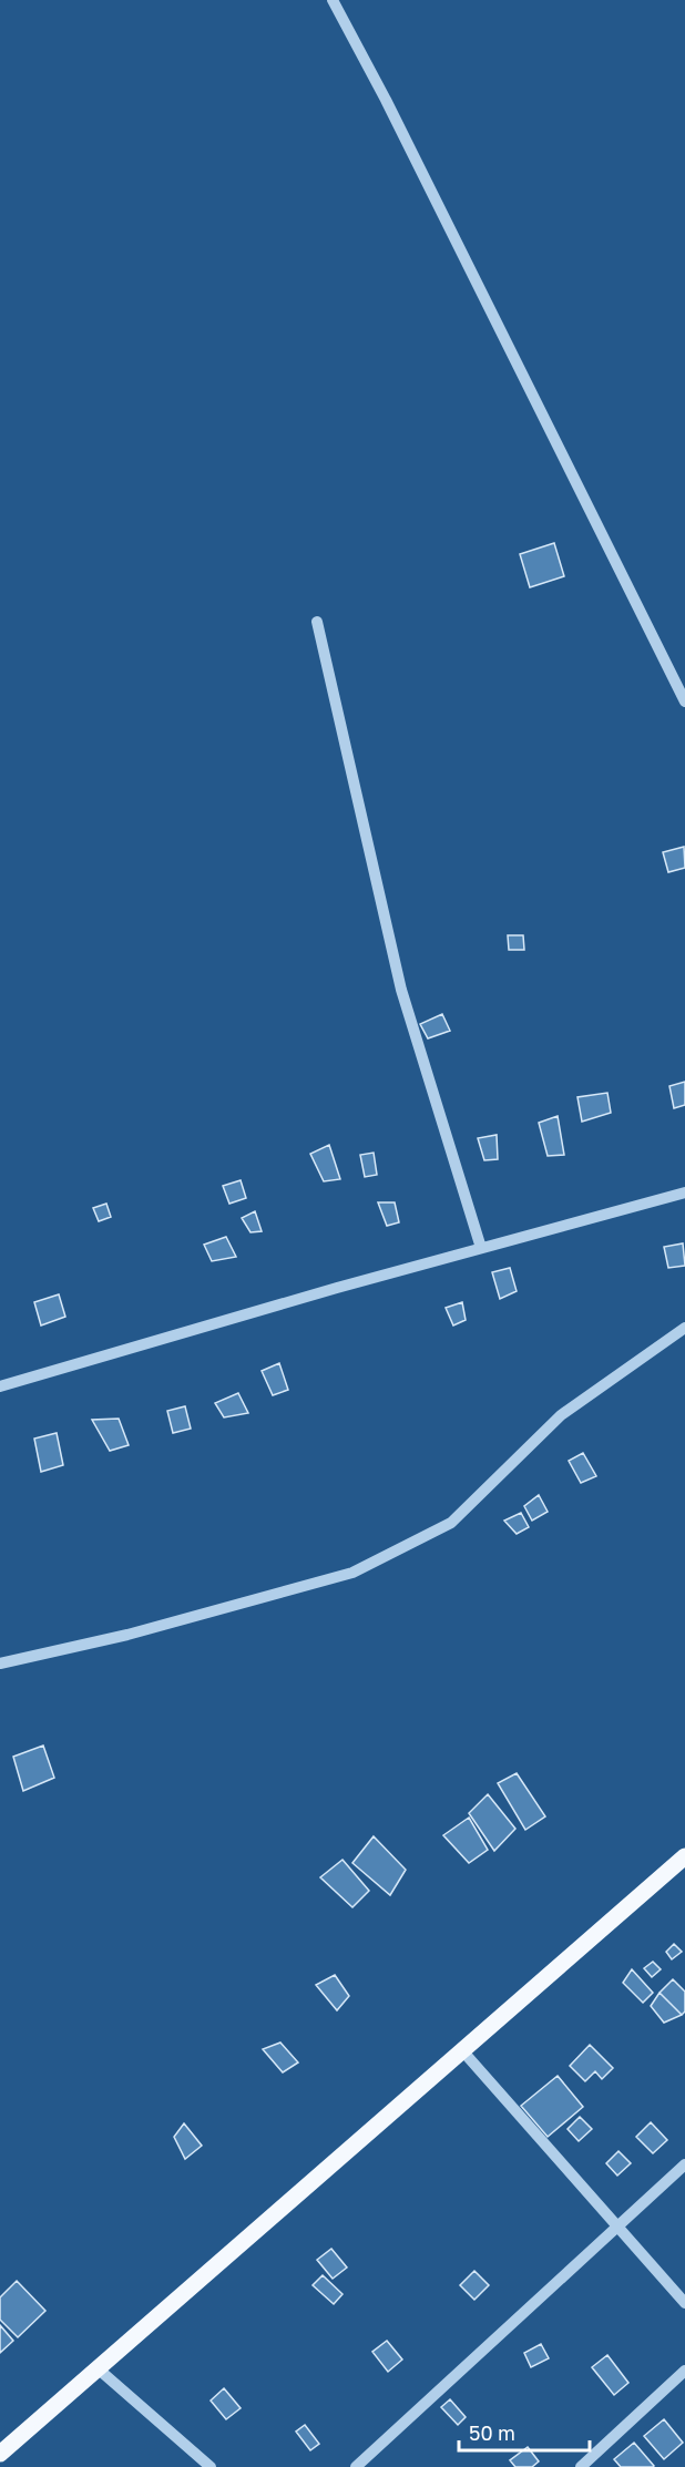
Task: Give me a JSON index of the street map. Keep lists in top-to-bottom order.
{
  "scale_bar": "50 m"
}
